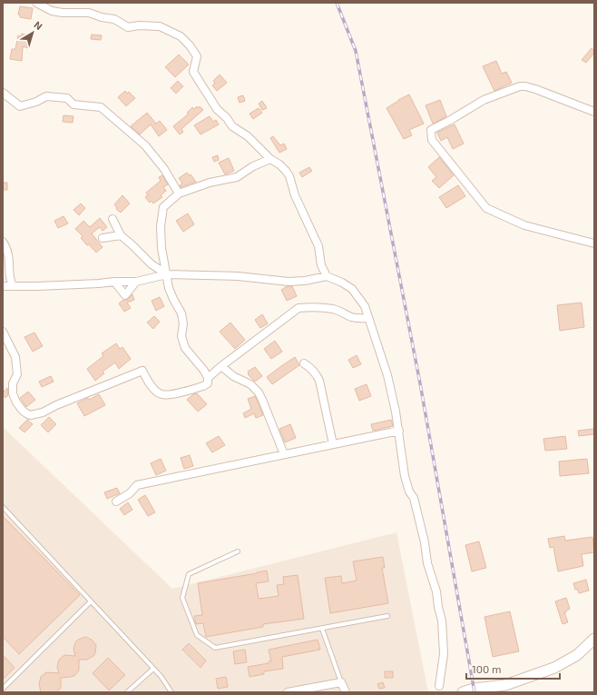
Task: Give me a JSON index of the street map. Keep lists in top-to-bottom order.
{
  "scale_bar": "100 m",
  "north": "top right"
}
